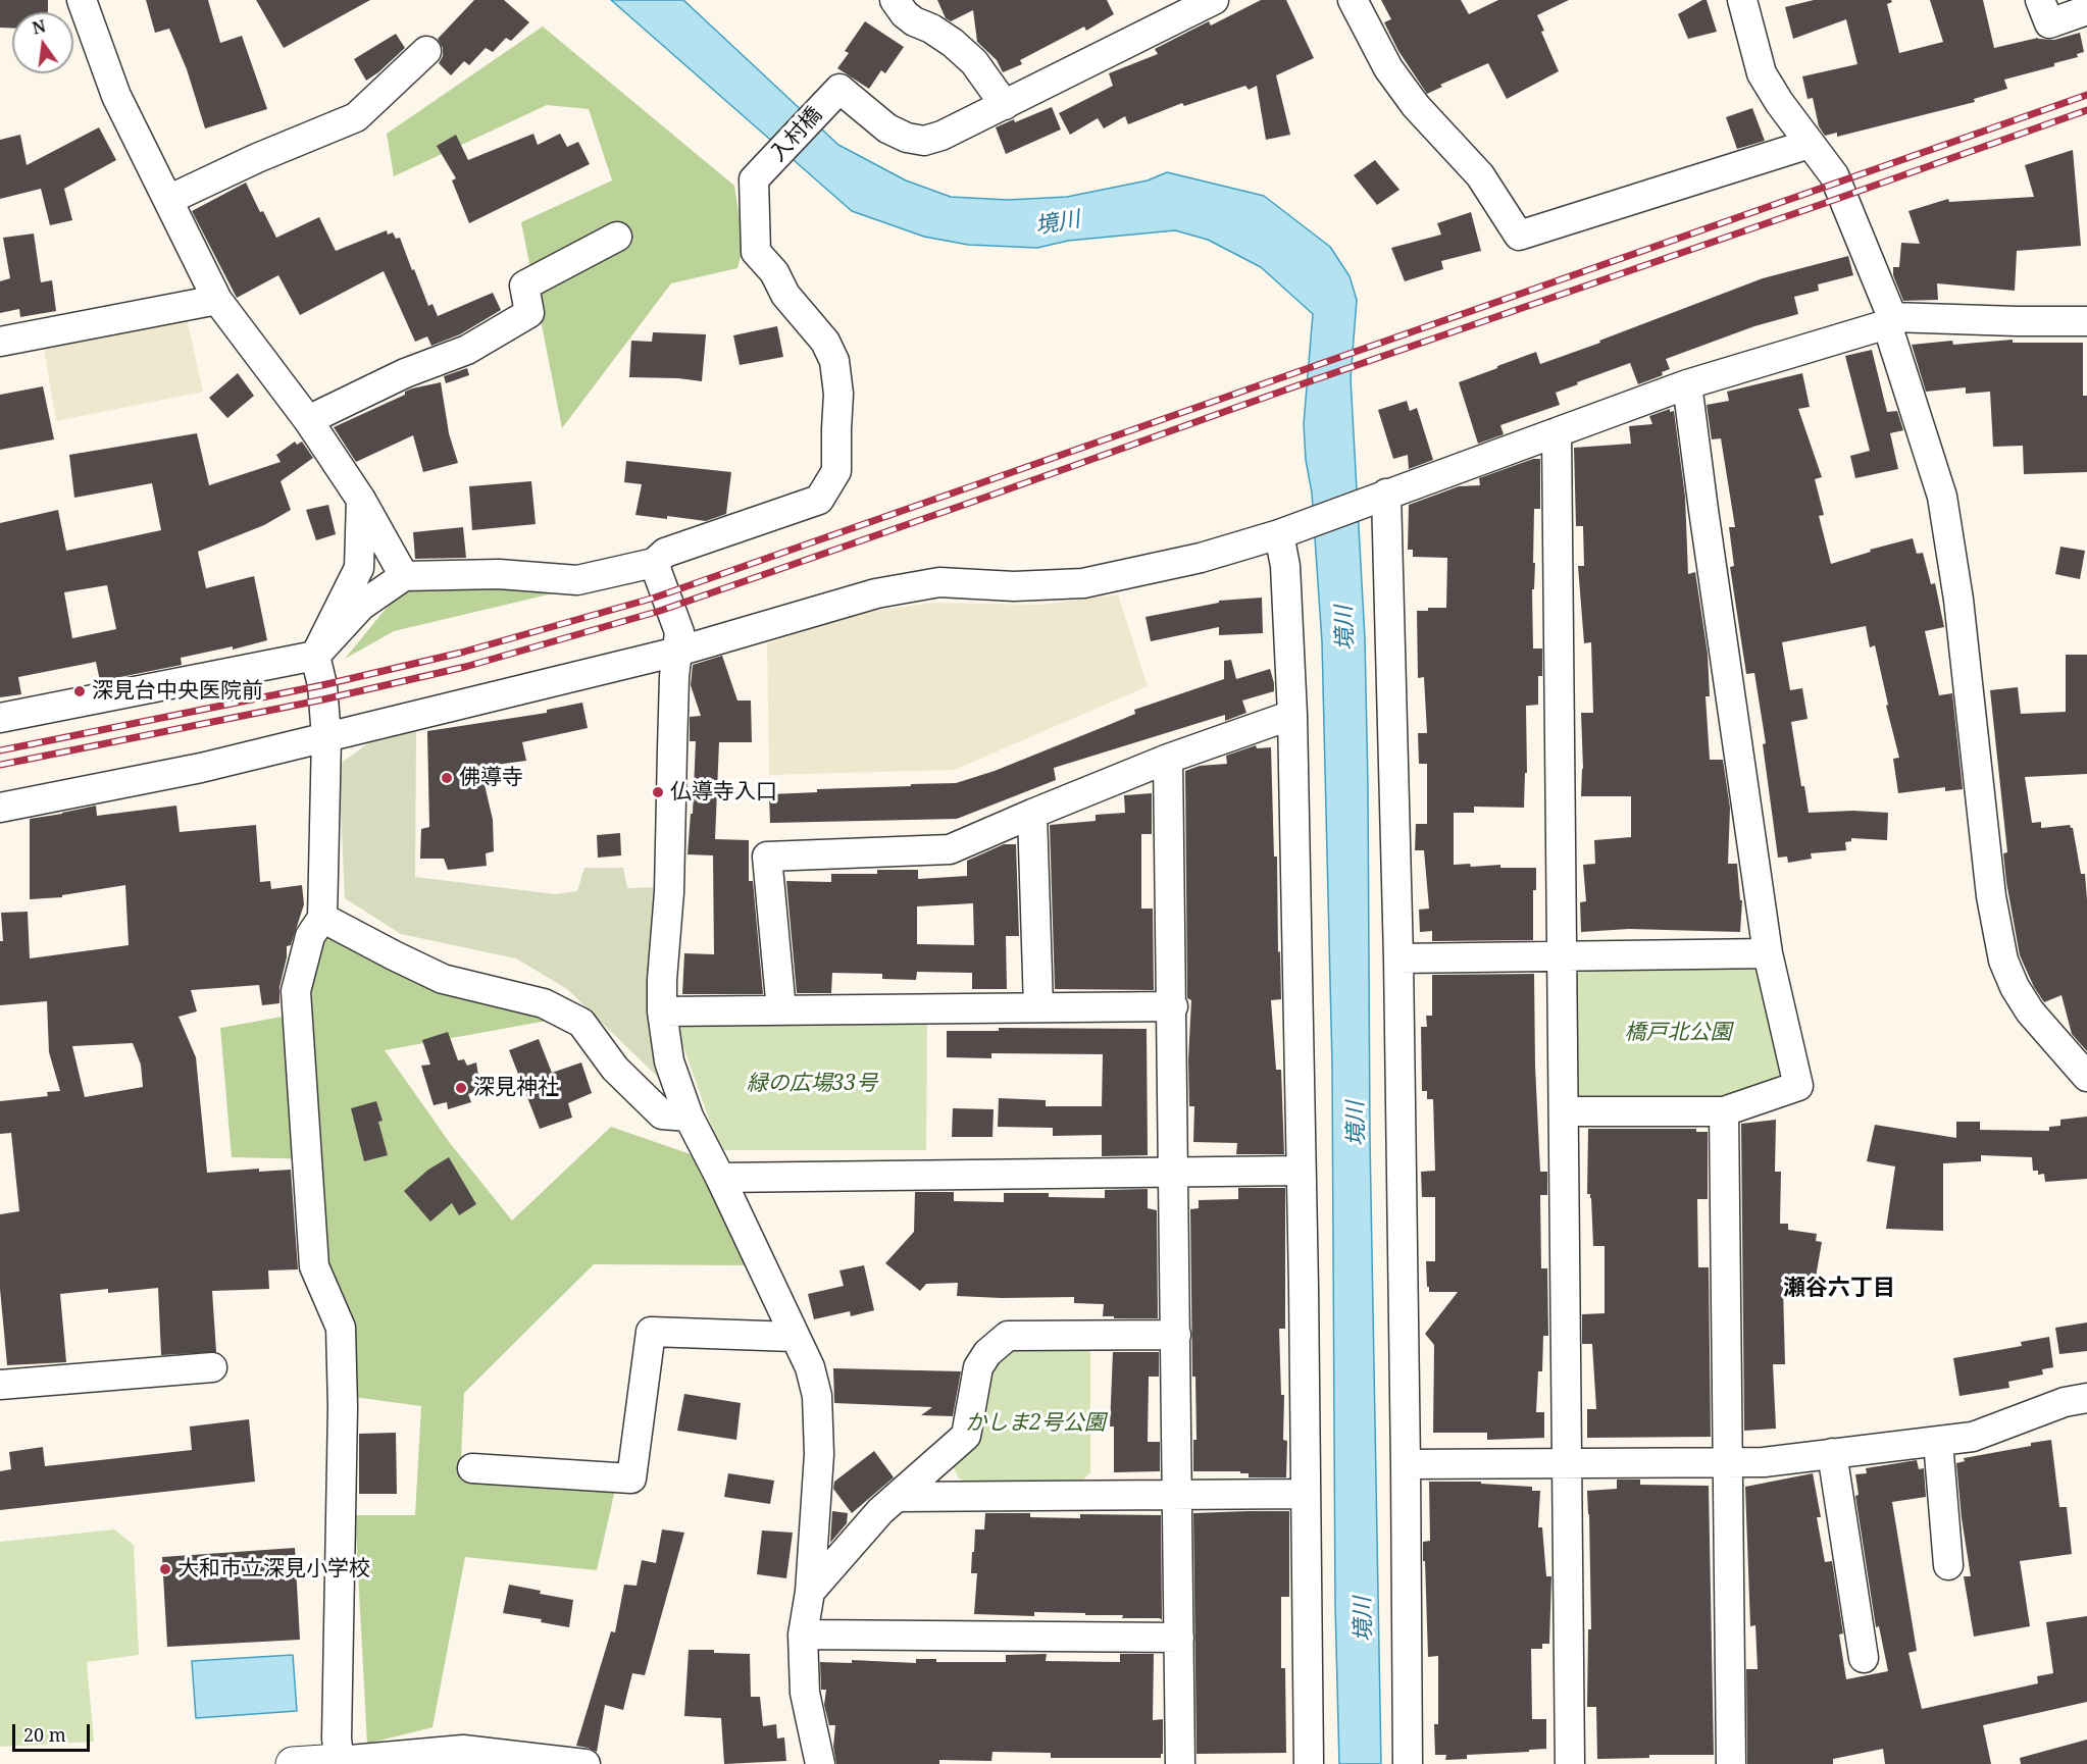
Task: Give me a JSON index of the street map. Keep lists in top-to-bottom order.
{
  "streets": {
    "street": ["入村橋"]
  },
  "districts": ["瀬谷六丁目"],
  "water": ["境川"],
  "parks": ["橋戸北公園", "緑の広場33号", "かしま2号公園"],
  "places": [
    "深見台中央医院前",
    "佛導寺",
    "仏導寺入口",
    "深見神社",
    "大和市立深見小学校"
  ],
  "scale_bar": "20 m",
  "north": "top"
}
